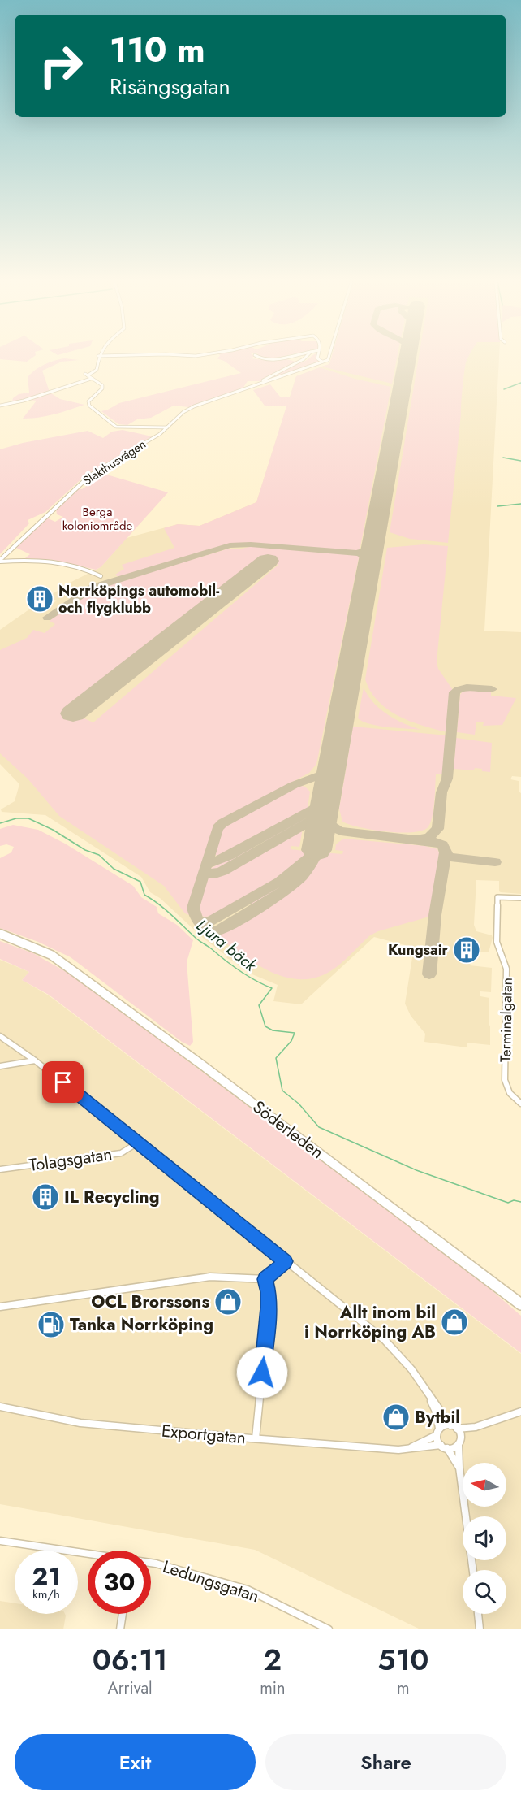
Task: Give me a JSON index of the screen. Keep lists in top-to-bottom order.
{
  "streets": {
    "main road": ["Söderleden"],
    "street": [
      "Slakthusvägen",
      "Terminalgatan",
      "Tolagsgatan",
      "Exportgatan",
      "Ledungsgatan"
    ]
  },
  "water": ["Ljura bäck"],
  "parks": ["Berga koloniområde"],
  "places": {
    "building": ["Norrköpings automobil- och flygklubb", "Kungsair", "IL Recycling"],
    "shop": ["OCL Brorssons", "Allt inom bil i Norrköping AB", "Bytbil"],
    "fuel station": ["Tanka Norrköping"]
  },
  "north": "left",
  "page": {
    "turn": ["110 m", "Risängsgatan"],
    "speed": "21 km/h",
    "limit": "30",
    "eta": [
      "06:11",
      "Arrival",
      "2",
      "min",
      "510",
      "m"
    ],
    "buttons": ["Exit", "Share"]
  }
}
